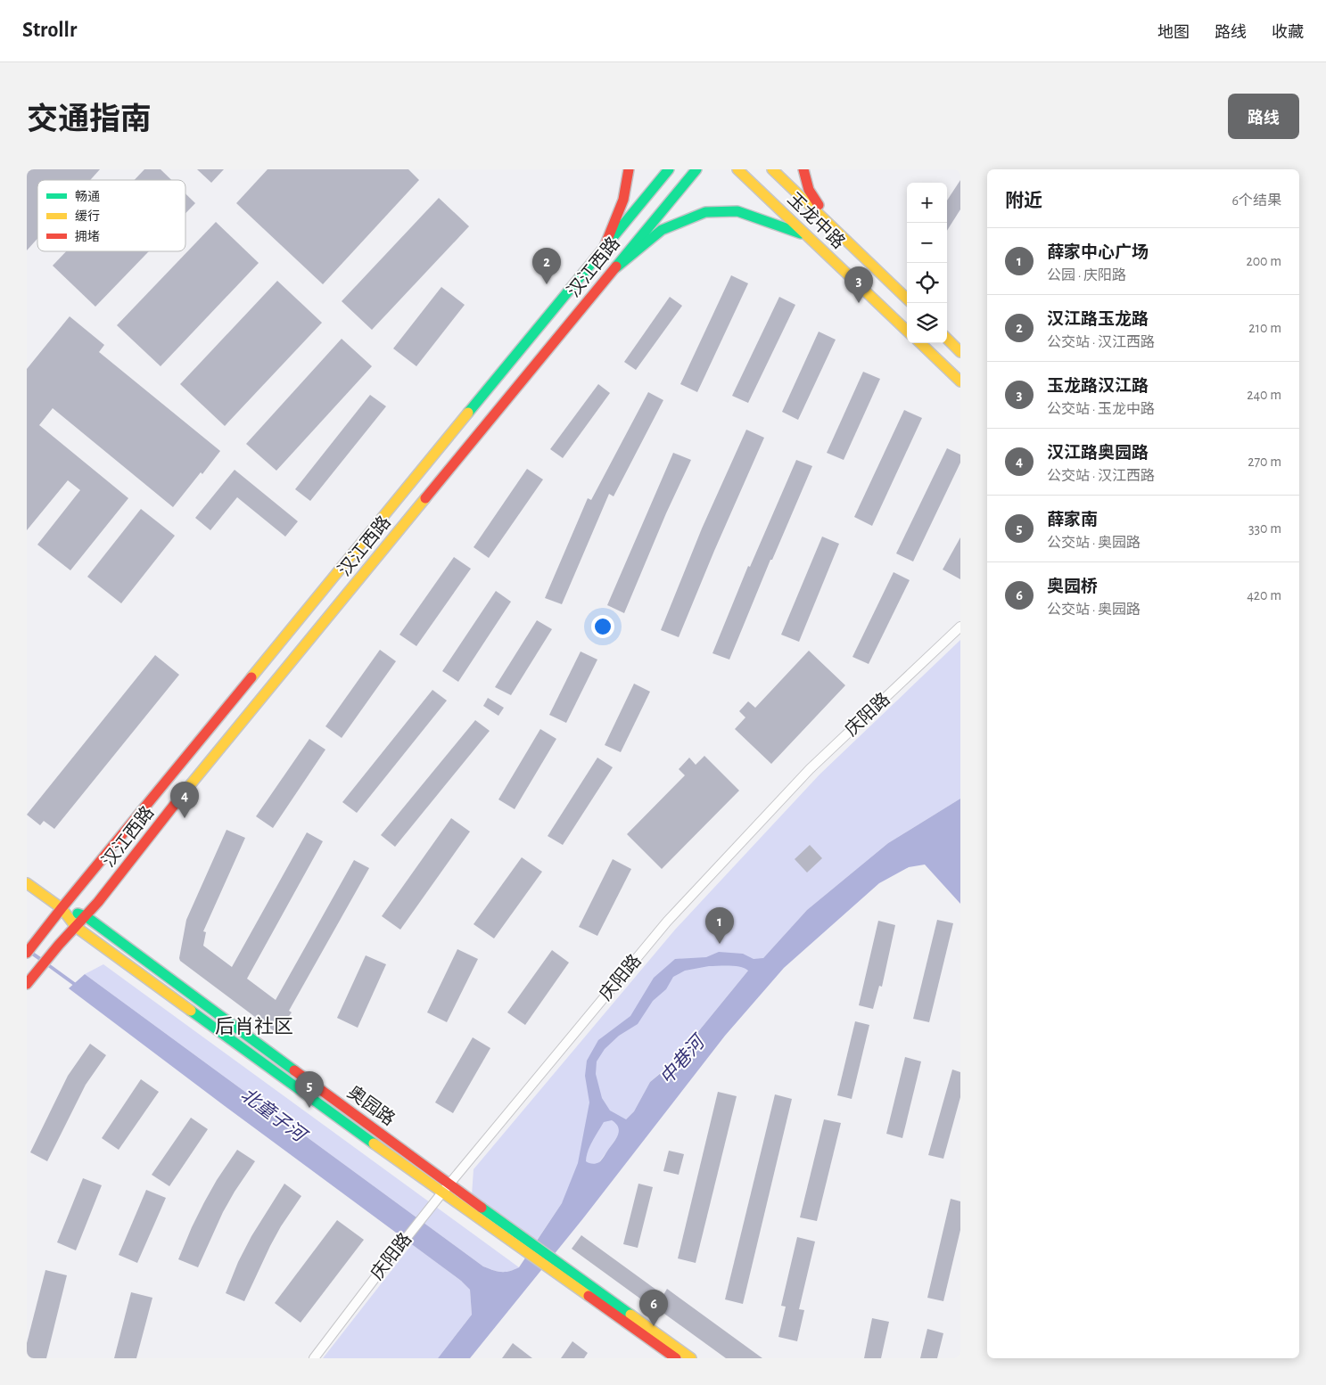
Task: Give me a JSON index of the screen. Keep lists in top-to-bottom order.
{
  "streets": {
    "main road": ["玉龙中路", "汉江西路", "奥园路"],
    "street": ["庆阳路"]
  },
  "crossings": [
    ["汉江西路", "奥园路"],
    ["庆阳路", "奥园路"]
  ],
  "districts": ["后肖社区"],
  "water": ["中巷河", "北童子河"],
  "legend": ["畅通", "缓行", "拥堵"],
  "page": {
    "header": "Strollr",
    "nav": ["地图", "路线", "收藏"],
    "title": "交通指南",
    "buttons": "路线",
    "heading": ["附近", "6个结果"],
    "map_buttons": ["+", "−"],
    "list": [
      {
        "mark": "1",
        "name": "薛家中心广场",
        "note": "公园 · 庆阳路",
        "value": "200 m"
      },
      {
        "mark": "2",
        "name": "汉江路玉龙路",
        "note": "公交站 · 汉江西路",
        "value": "210 m"
      },
      {
        "mark": "3",
        "name": "玉龙路汉江路",
        "note": "公交站 · 玉龙中路",
        "value": "240 m"
      },
      {
        "mark": "4",
        "name": "汉江路奥园路",
        "note": "公交站 · 汉江西路",
        "value": "270 m"
      },
      {
        "mark": "5",
        "name": "薛家南",
        "note": "公交站 · 奥园路",
        "value": "330 m"
      },
      {
        "mark": "6",
        "name": "奥园桥",
        "note": "公交站 · 奥园路",
        "value": "420 m"
      }
    ],
    "pins": [
      "2",
      "3",
      "4",
      "1",
      "5",
      "6"
    ]
  }
}
